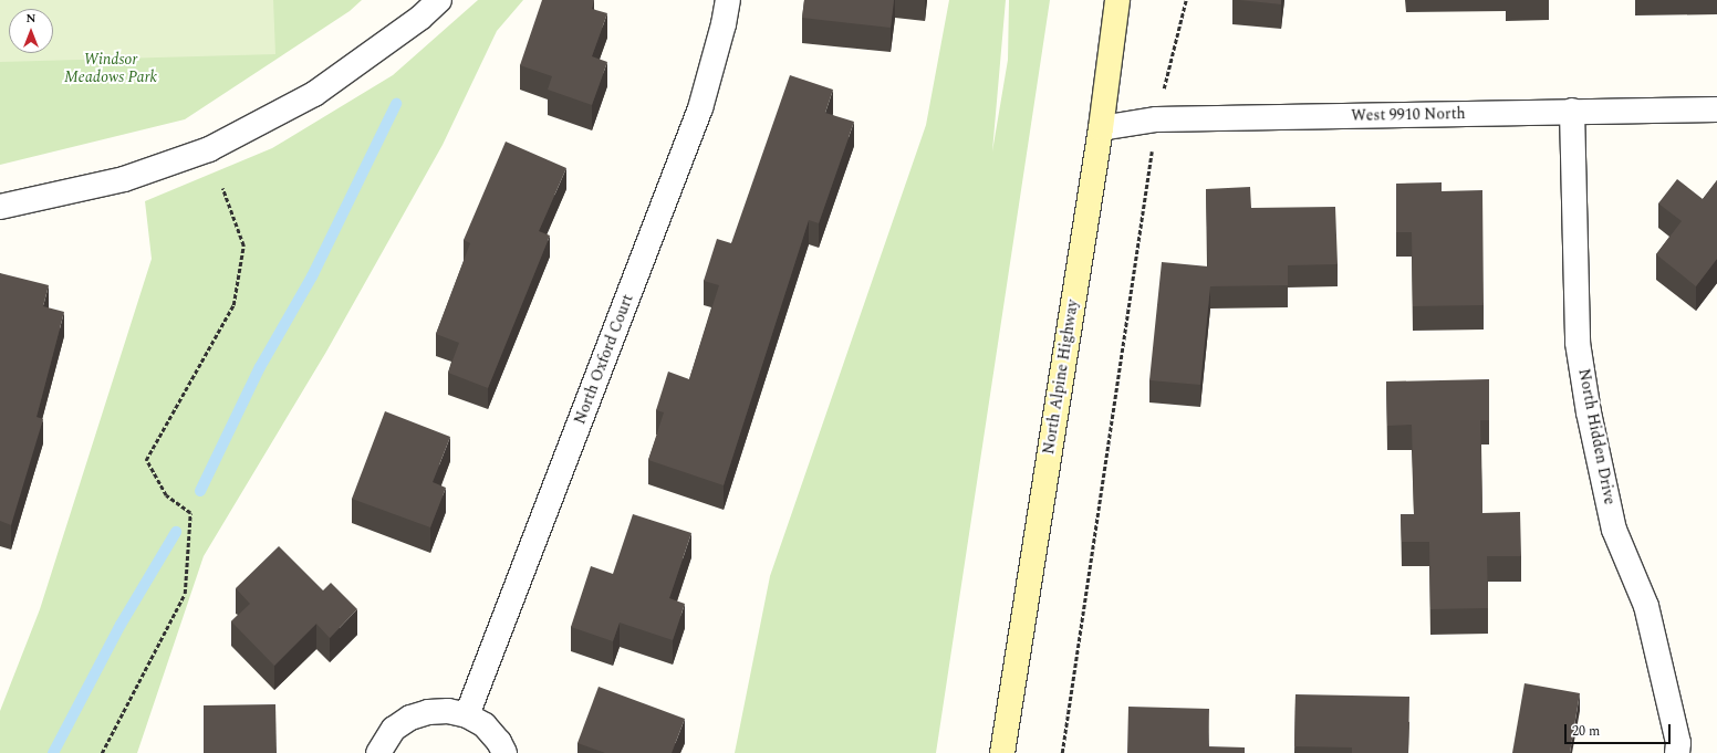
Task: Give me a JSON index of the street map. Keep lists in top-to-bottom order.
{
  "streets": {
    "main road": ["North Alpine Highway"],
    "street": ["West 9910 North", "North Oxford Court", "North Hidden Drive"]
  },
  "crossings": [
    ["West 9910 North", "North Alpine Highway"],
    ["West 9910 North", "North Hidden Drive"]
  ],
  "parks": ["Windsor Meadows Park"],
  "scale_bar": "20 m",
  "north": "top"
}
